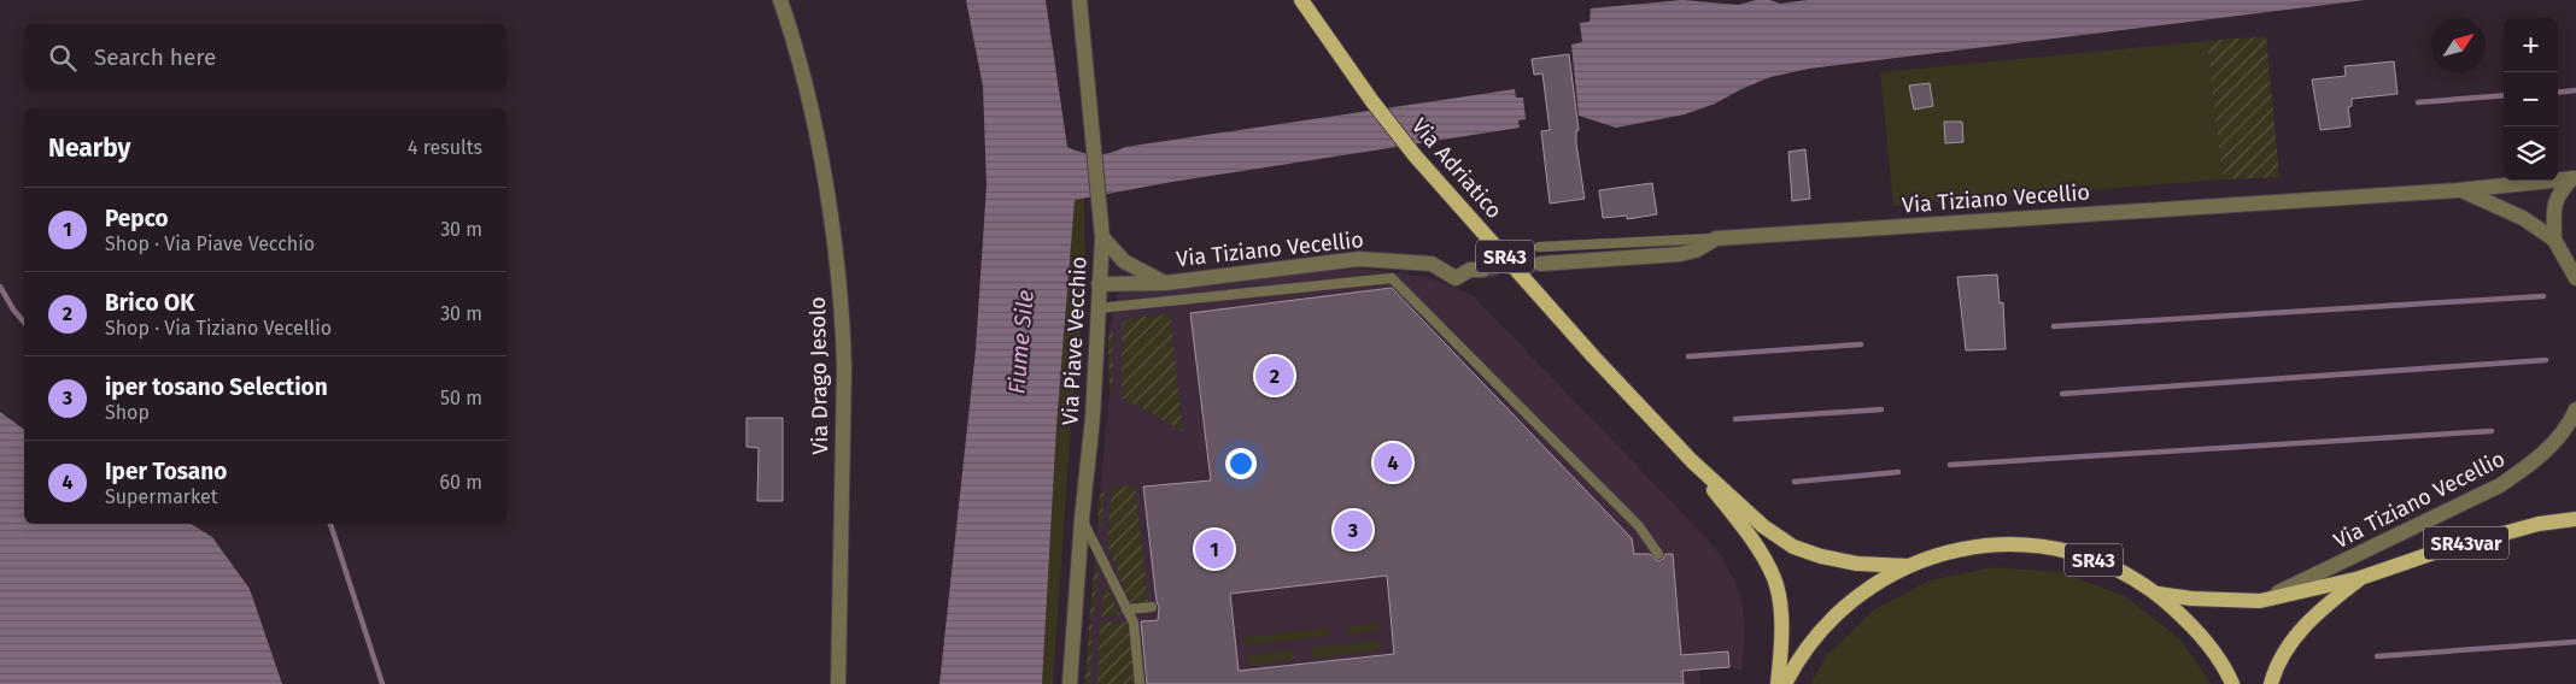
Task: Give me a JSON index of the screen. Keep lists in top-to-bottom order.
{
  "streets": {
    "main road": ["Via Adriatico", "SR43", "SR43var"],
    "street": ["Via Tiziano Vecellio", "Via Piave Vecchio", "Via Drago Jesolo"]
  },
  "crossings": [
    ["Via Adriatico", "SR43"],
    ["Via Tiziano Vecellio", "Via Piave Vecchio"],
    ["Via Tiziano Vecellio", "SR43var"],
    ["SR43", "SR43var"]
  ],
  "water": ["Fiume Sile"],
  "north": "top right",
  "page": {
    "map_buttons": ["+", "−"],
    "search": "Search here",
    "heading": ["Nearby", "4 results"],
    "list": [
      {
        "mark": "1",
        "name": "Pepco",
        "note": "Shop · Via Piave Vecchio",
        "value": "30 m"
      },
      {
        "mark": "2",
        "name": "Brico OK",
        "note": "Shop · Via Tiziano Vecellio",
        "value": "30 m"
      },
      {
        "mark": "3",
        "name": "iper tosano Selection",
        "note": "Shop",
        "value": "50 m"
      },
      {
        "mark": "4",
        "name": "Iper Tosano",
        "note": "Supermarket",
        "value": "60 m"
      }
    ],
    "pins": [
      "2",
      "4",
      "3",
      "1"
    ]
  }
}
